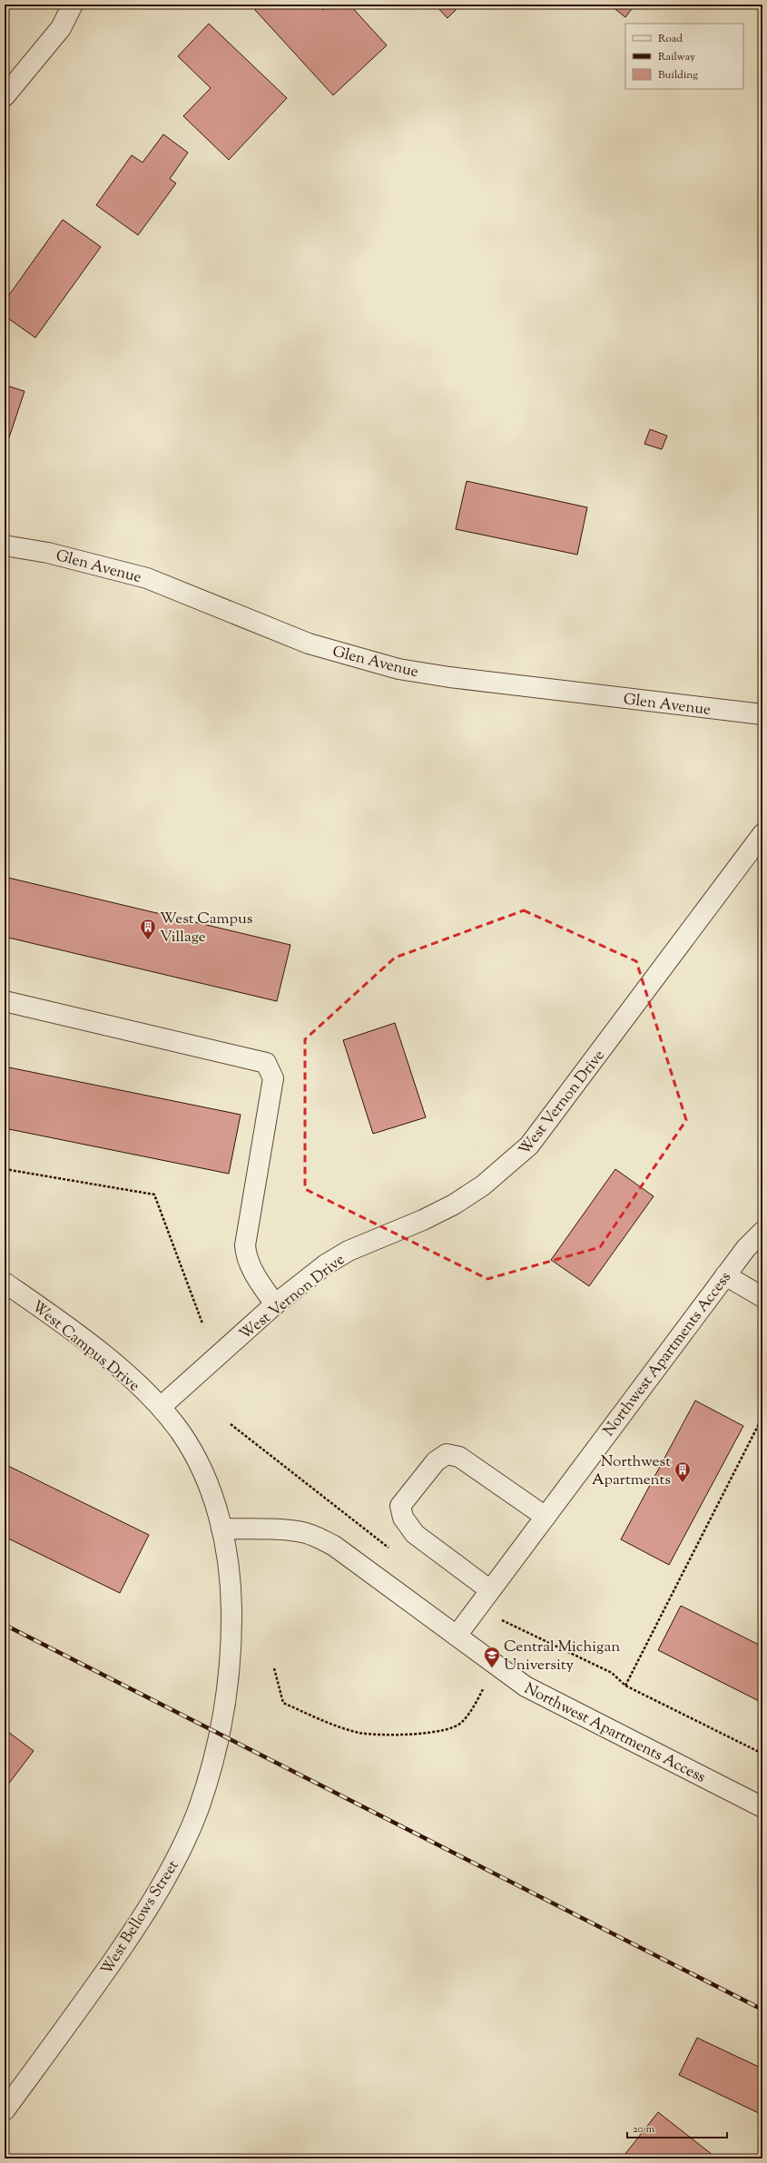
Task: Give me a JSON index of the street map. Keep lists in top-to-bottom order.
{
  "streets": {
    "street": [
      "Glen Avenue",
      "West Vernon Drive",
      "West Campus Drive",
      "Northwest Apartments Access",
      "West Bellows Street"
    ]
  },
  "crossings": [
    ["West Vernon Drive", "West Campus Drive"],
    ["West Campus Drive", "Northwest Apartments Access"],
    ["West Campus Drive", "West Bellows Street"],
    ["Northwest Apartments Access", "West Bellows Street"]
  ],
  "places": {
    "building": ["West Campus Village", "Northwest Apartments"],
    "school or university": ["Central Michigan University"]
  },
  "legend": ["Road", "Railway", "Building"],
  "scale_bar": "20 m"
}
